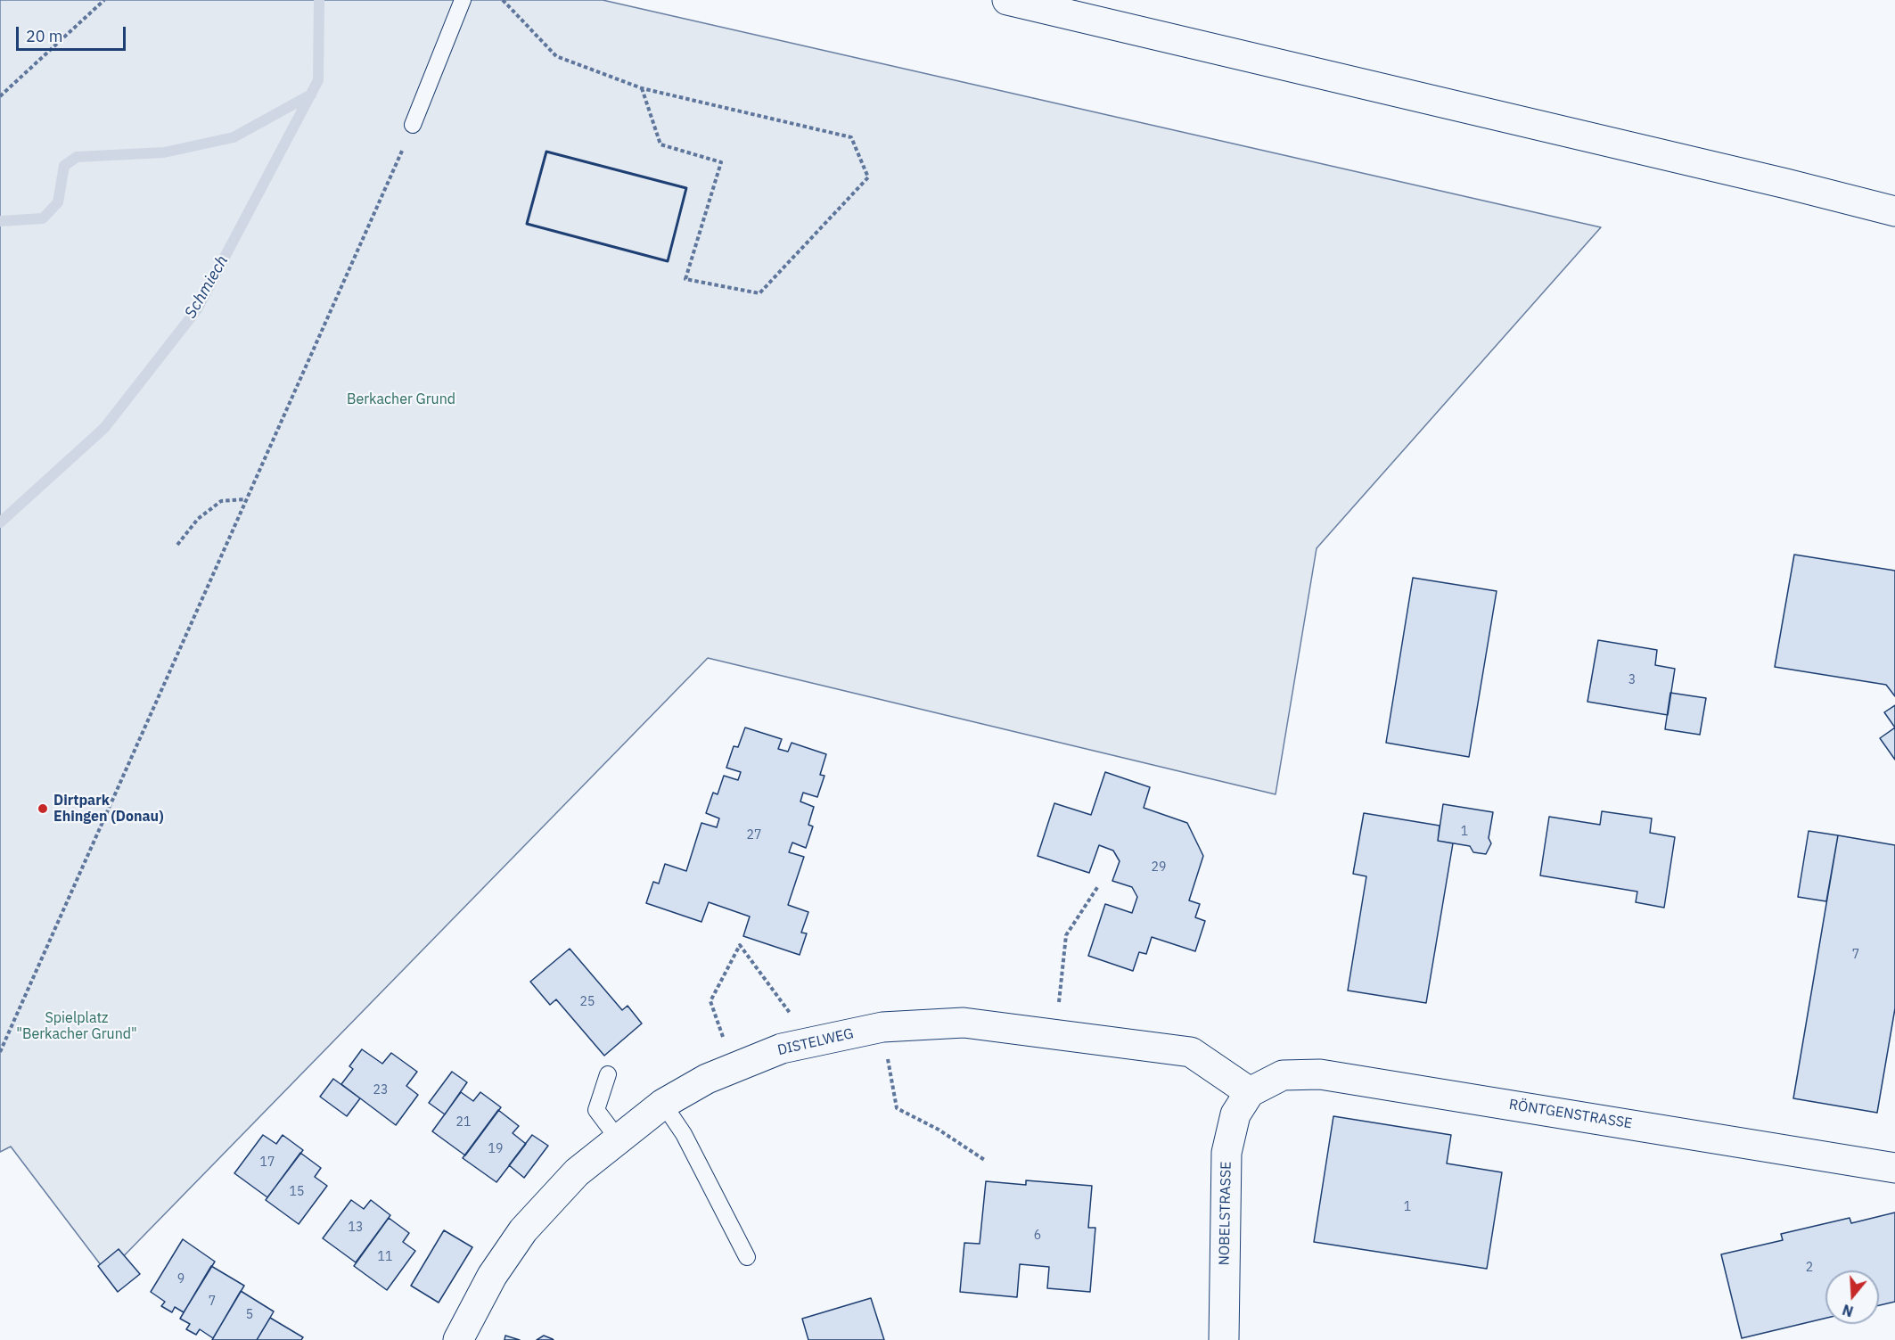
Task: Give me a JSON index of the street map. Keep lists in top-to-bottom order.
{
  "streets": {
    "street": ["DISTELWEG", "RÖNTGENSTRASSE", "NOBELSTRASSE"]
  },
  "crossings": [
    ["DISTELWEG", "RÖNTGENSTRASSE"],
    ["DISTELWEG", "NOBELSTRASSE"],
    ["RÖNTGENSTRASSE", "NOBELSTRASSE"]
  ],
  "water": ["Schmiech"],
  "parks": ["Berkacher Grund", "Spielplatz \"Berkacher Grund\""],
  "places": ["Dirtpark Ehingen (Donau)"],
  "house_numbers": [
    "3",
    "1",
    "27",
    "29",
    "7",
    "25",
    "23",
    "21",
    "19",
    "17",
    "15",
    "1",
    "13",
    "6",
    "11",
    "2",
    "9",
    "7",
    "5"
  ],
  "scale_bar": "20 m",
  "north": "bottom"
}
